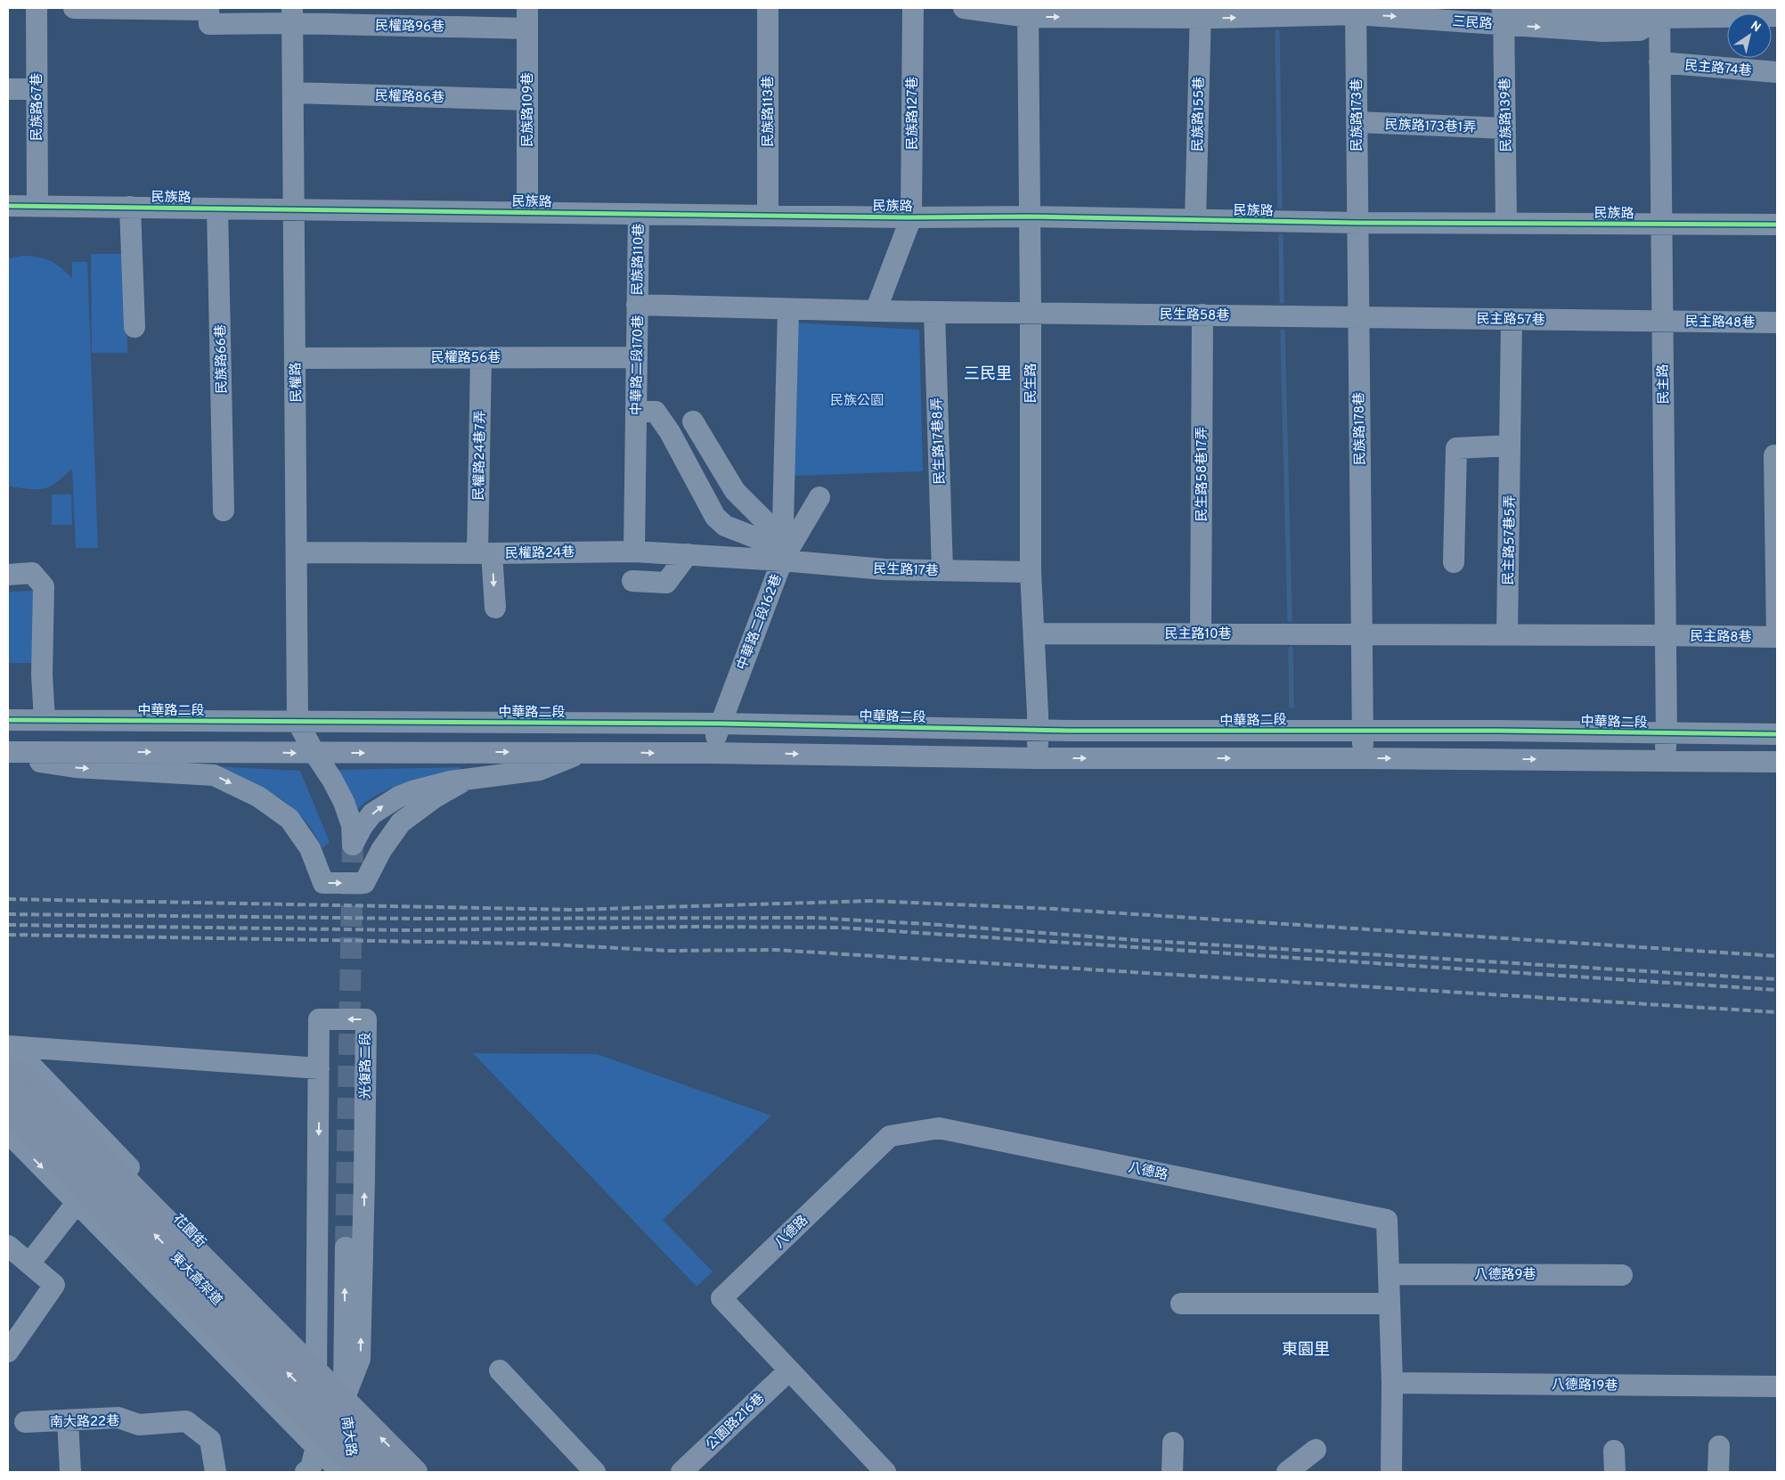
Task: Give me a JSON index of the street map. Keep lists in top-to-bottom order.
{
  "streets": {
    "main road": ["東大高架道"],
    "street": [
      "三民路",
      "民權路96巷",
      "民主路74巷",
      "民權路86巷",
      "民族路67巷",
      "民族路109巷",
      "民族路113巷",
      "民族路127巷",
      "民族路155巷",
      "民族路173巷",
      "民族路139巷",
      "民族路173巷1弄",
      "民族路",
      "民族路110巷",
      "民生路58巷",
      "民主路57巷",
      "民主路48巷",
      "民權路56巷",
      "民族路66巷",
      "中華路二段170巷",
      "民權路",
      "民生路",
      "民主路",
      "民族路178巷",
      "民生路17巷8弄",
      "民權路24巷7弄",
      "民生路58巷17弄",
      "民主路57巷5弄",
      "民權路24巷",
      "民生路17巷",
      "中華路二段162巷",
      "民主路10巷",
      "民主路8巷",
      "中華路二段",
      "光復路二段",
      "八德路",
      "八德路9巷",
      "八德路19巷",
      "南大路22巷",
      "公園路216巷",
      "南大路"
    ]
  },
  "crossings": [
    ["三民路", "民族路155巷"],
    ["三民路", "民族路173巷"],
    ["三民路", "民族路139巷"],
    ["三民路", "民生路"],
    ["三民路", "民主路"],
    ["民權路96巷", "民族路109巷"],
    ["民權路96巷", "民權路"],
    ["民主路74巷", "民主路"],
    ["民權路86巷", "民族路109巷"],
    ["民權路86巷", "民權路"],
    ["民族路67巷", "民族路"],
    ["民族路109巷", "民族路"],
    ["民族路113巷", "民族路"],
    ["民族路127巷", "民族路"],
    ["民族路155巷", "民族路"],
    ["民族路173巷", "民族路173巷1弄"],
    ["民族路173巷", "民族路"],
    ["民族路173巷", "民族路178巷"],
    ["民族路139巷", "民族路173巷1弄"],
    ["民族路139巷", "民族路"],
    ["民族路", "民族路110巷"],
    ["民族路", "民族路66巷"],
    ["民族路", "民權路"],
    ["民族路", "民生路"],
    ["民族路", "民主路"],
    ["民族路", "民族路178巷"],
    ["民族路110巷", "中華路二段170巷"],
    ["民生路58巷", "民主路57巷"],
    ["民生路58巷", "中華路二段170巷"],
    ["民生路58巷", "民生路"],
    ["民生路58巷", "民族路178巷"],
    ["民生路58巷", "民生路17巷8弄"],
    ["民生路58巷", "民生路58巷17弄"],
    ["民主路57巷", "民主路48巷"],
    ["民主路57巷", "民主路"],
    ["民主路57巷", "民族路178巷"],
    ["民主路57巷", "民主路57巷5弄"],
    ["民主路48巷", "民主路"],
    ["民權路56巷", "中華路二段170巷"],
    ["民權路56巷", "民權路"],
    ["民權路56巷", "民權路24巷7弄"],
    ["中華路二段170巷", "民生路17巷8弄"],
    ["中華路二段170巷", "民權路24巷"],
    ["民權路", "民權路24巷"],
    ["民權路", "中華路二段"],
    ["民生路", "民生路17巷"],
    ["民生路", "民主路10巷"],
    ["民生路", "中華路二段"],
    ["民主路", "民主路8巷"],
    ["民主路", "中華路二段"],
    ["民族路178巷", "民主路10巷"],
    ["民族路178巷", "中華路二段"],
    ["民生路17巷8弄", "民生路17巷"],
    ["民權路24巷7弄", "民權路24巷"],
    ["民生路58巷17弄", "民主路10巷"],
    ["民權路24巷", "民生路17巷"],
    ["民權路24巷", "中華路二段162巷"],
    ["民生路17巷", "中華路二段162巷"],
    ["中華路二段162巷", "中華路二段"],
    ["光復路二段", "南大路"],
    ["八德路", "八德路9巷"],
    ["八德路", "八德路19巷"],
    ["八德路", "公園路216巷"]
  ],
  "one_way": ["三民路"],
  "districts": ["三民里", "東園里"],
  "parks": ["民族公園"],
  "north": "top right"
}
